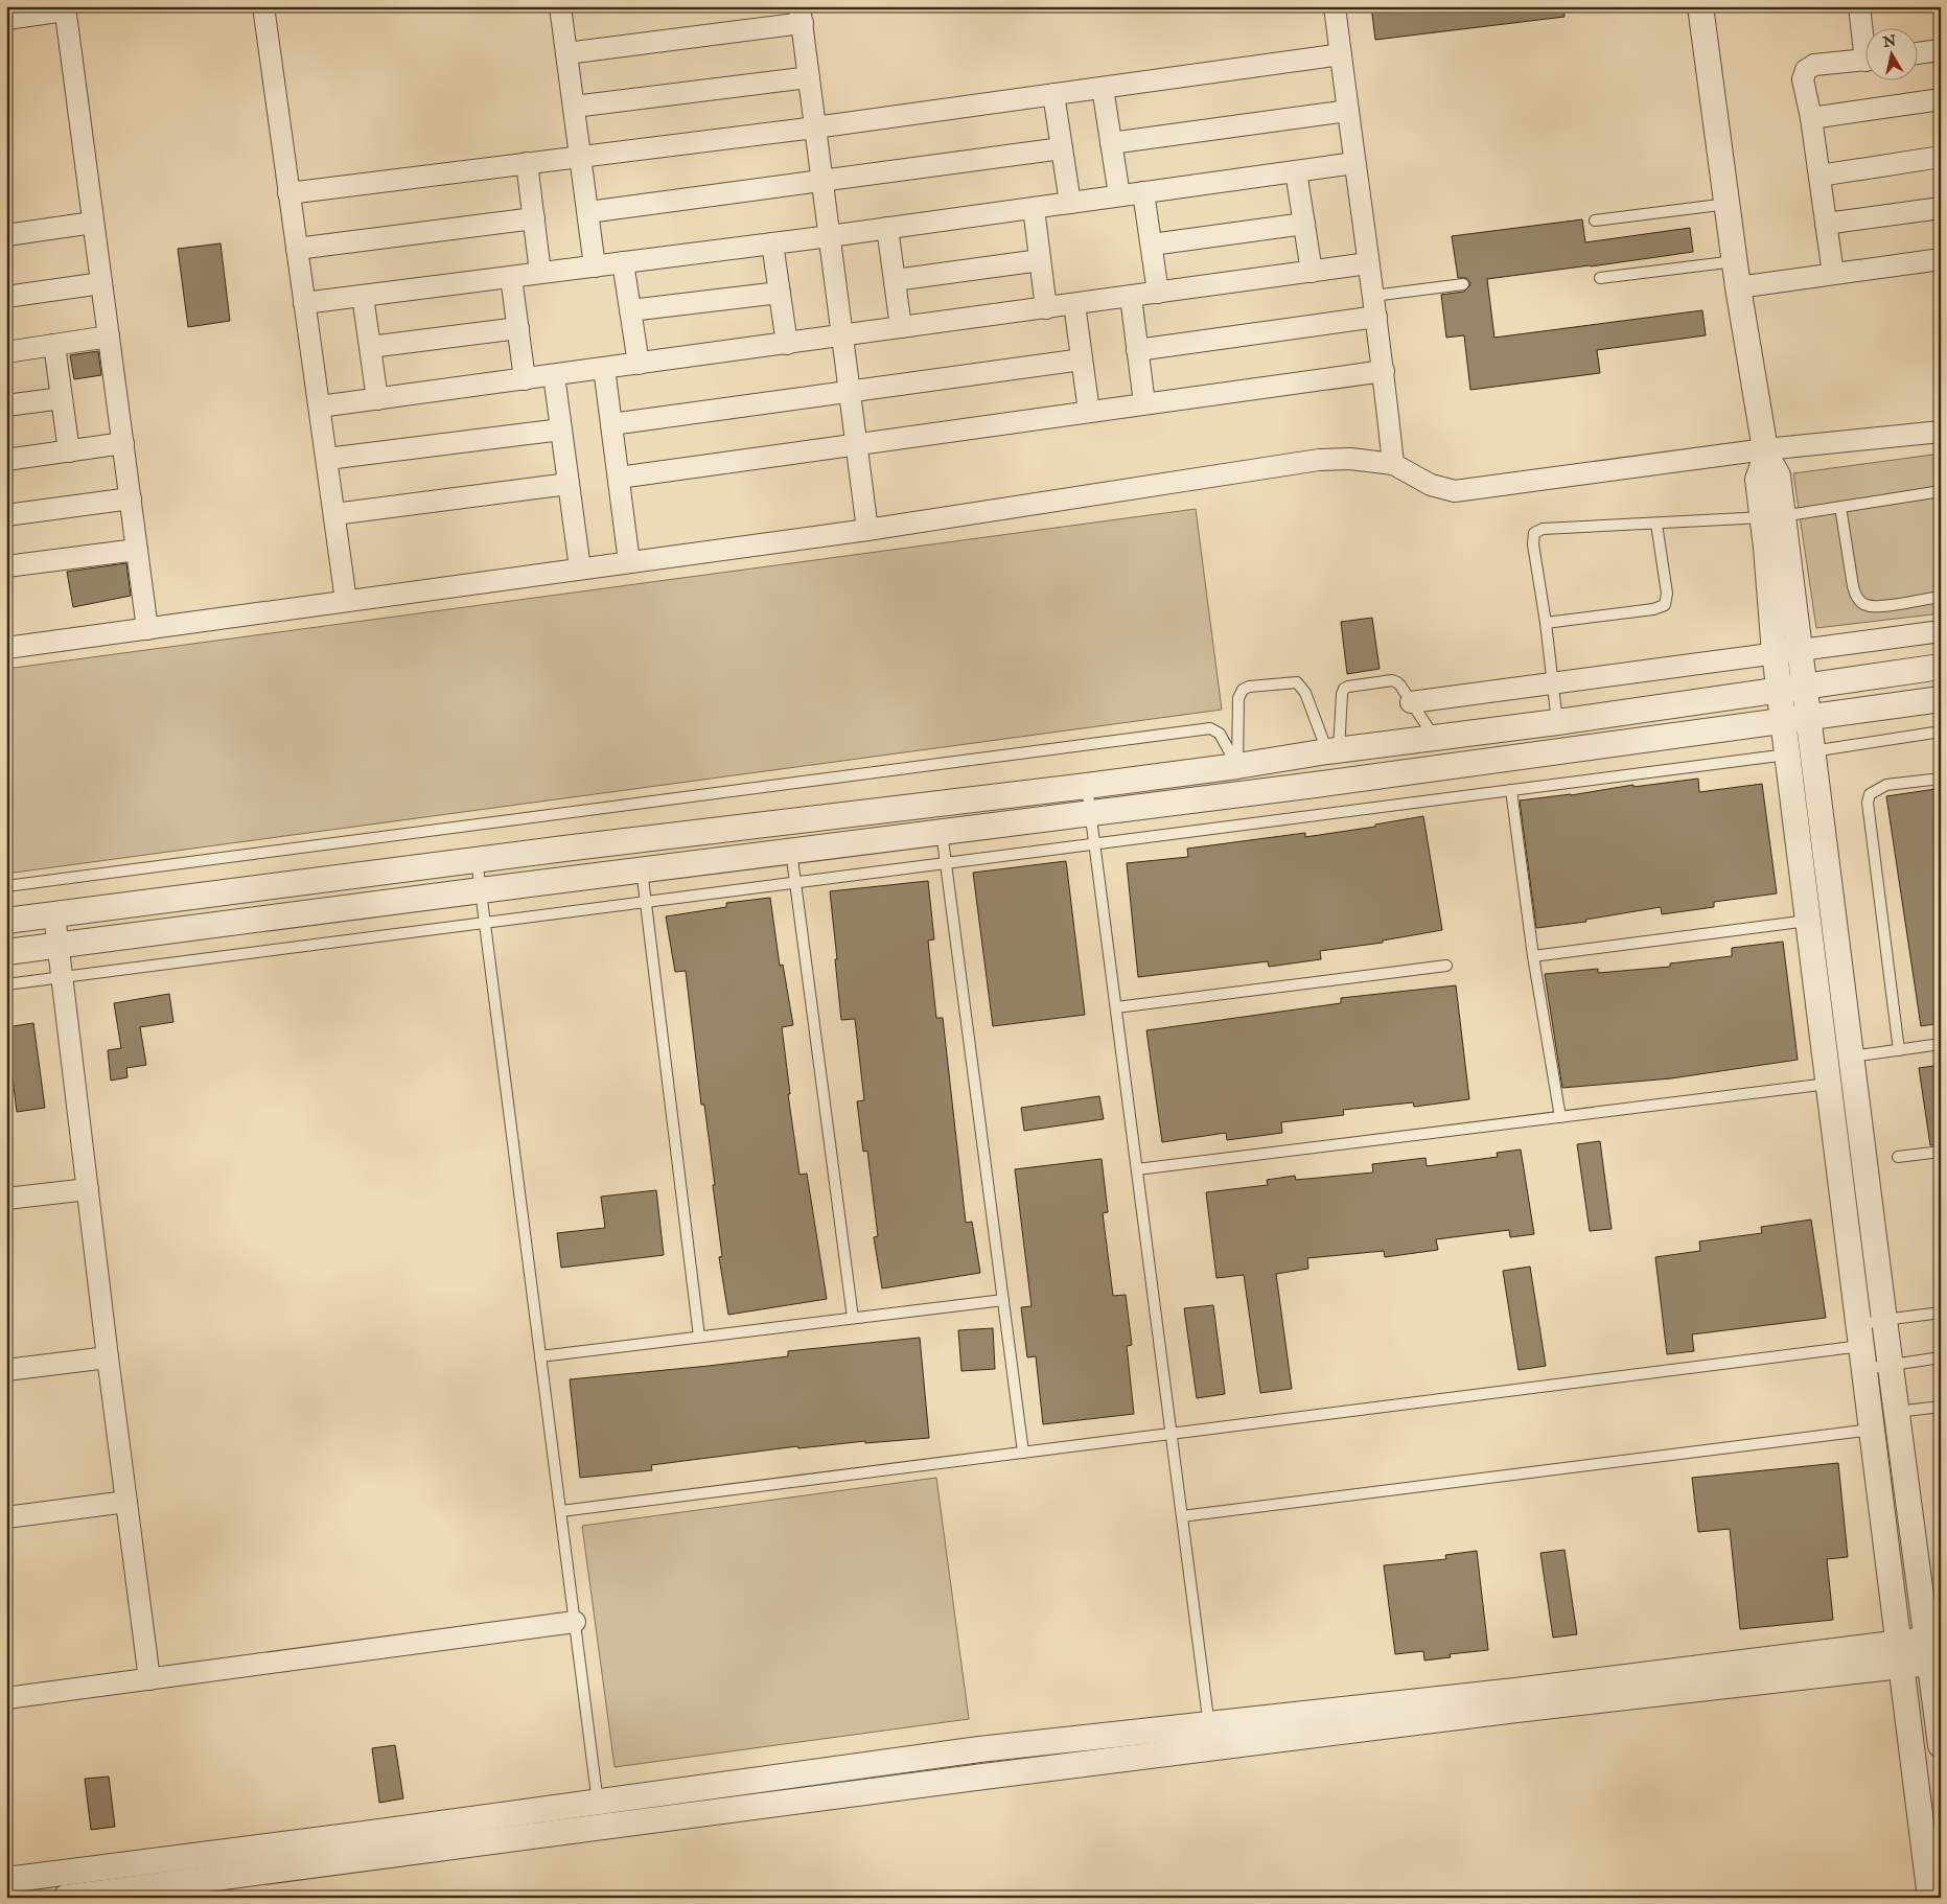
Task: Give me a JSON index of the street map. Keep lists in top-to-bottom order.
{
  "north": "top"
}
